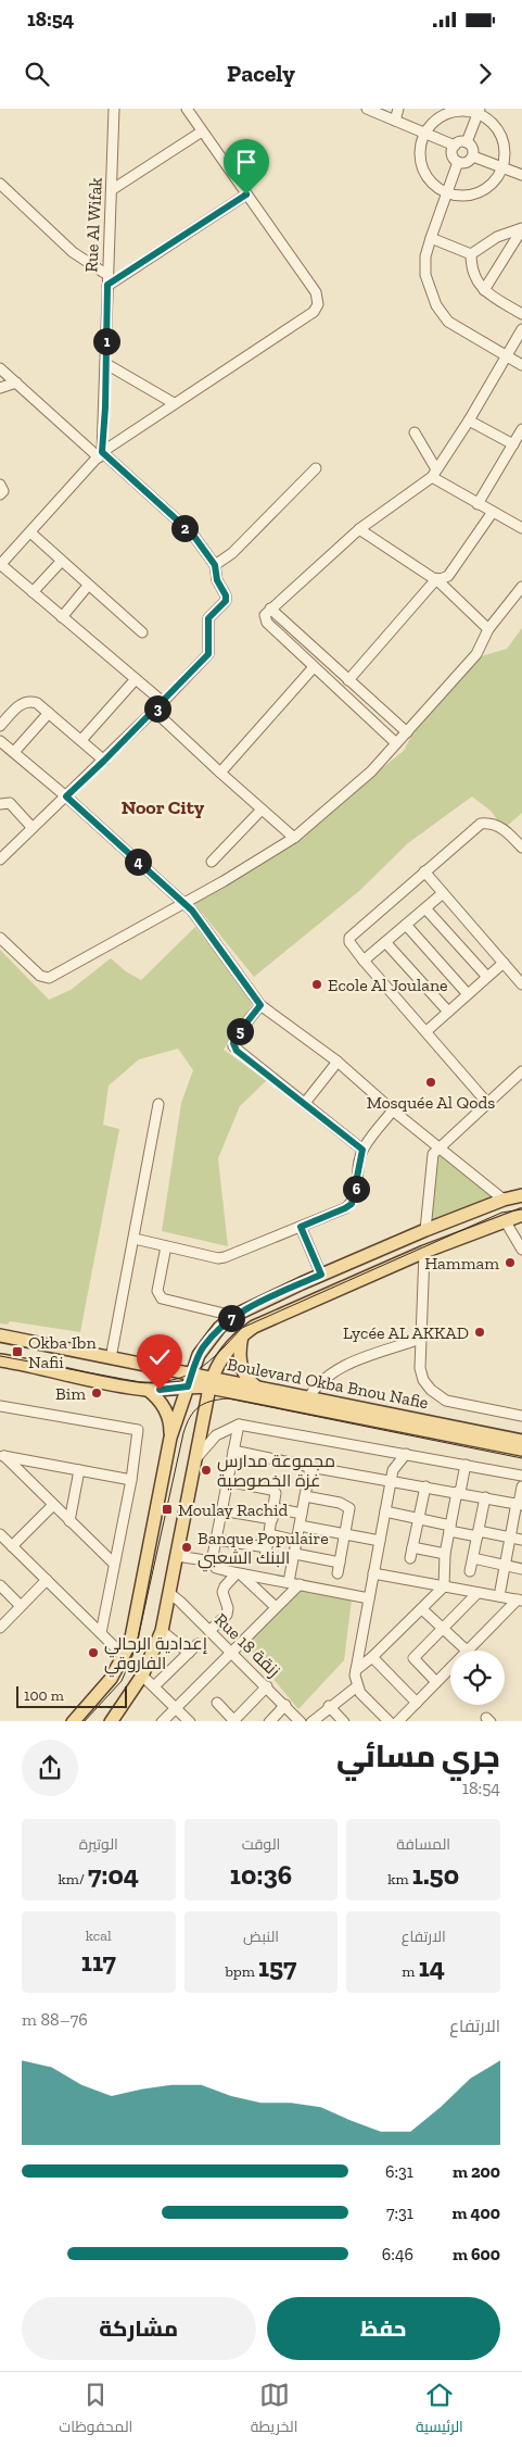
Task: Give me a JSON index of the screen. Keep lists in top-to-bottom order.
{
  "streets": {
    "main road": ["Boulevard Okba Bnou Nafie"],
    "street": ["Rue Al Wifak", "Rue 18 زنقة"]
  },
  "districts": ["Noor City"],
  "places": {
    "other": [
      "Ecole Al Joulane",
      "Mosquée Al Qods",
      "Hammam",
      "Lycée AL AKKAD",
      "Bim",
      "مجموعة مدارس غزة الخصوصية",
      "Banque Populaire البنك الشعبي",
      "إعدادية الرحالي الفاروقي"
    ],
    "transit": ["Okba Ibn Nafii", "Moulay Rachid"]
  },
  "scale_bar": "100 m",
  "page": {
    "status": "18:54",
    "header": "Pacely",
    "pins": [
      "1",
      "2",
      "3",
      "4",
      "5",
      "6",
      "7"
    ],
    "scale": "100 m",
    "heading": ["جري مسائي", "18:54"],
    "stats": [
      ["المسافة", "1.50 km"],
      ["الوقت", "10:36"],
      ["الوتيرة", "7:04 /km"],
      ["الارتفاع", "14 m"],
      ["النبض", "157 bpm"],
      ["kcal", "117"]
    ],
    "chart": ["الارتفاع", "76–88 m"],
    "list": [
      {
        "name": "200 m",
        "note": "6:31"
      },
      {
        "name": "400 m",
        "note": "7:31"
      },
      {
        "name": "600 m",
        "note": "6:46"
      }
    ],
    "buttons": ["حفظ", "مشاركة"],
    "tabs": ["الرئيسية", "الخريطة", "المحفوظات"]
  }
}
